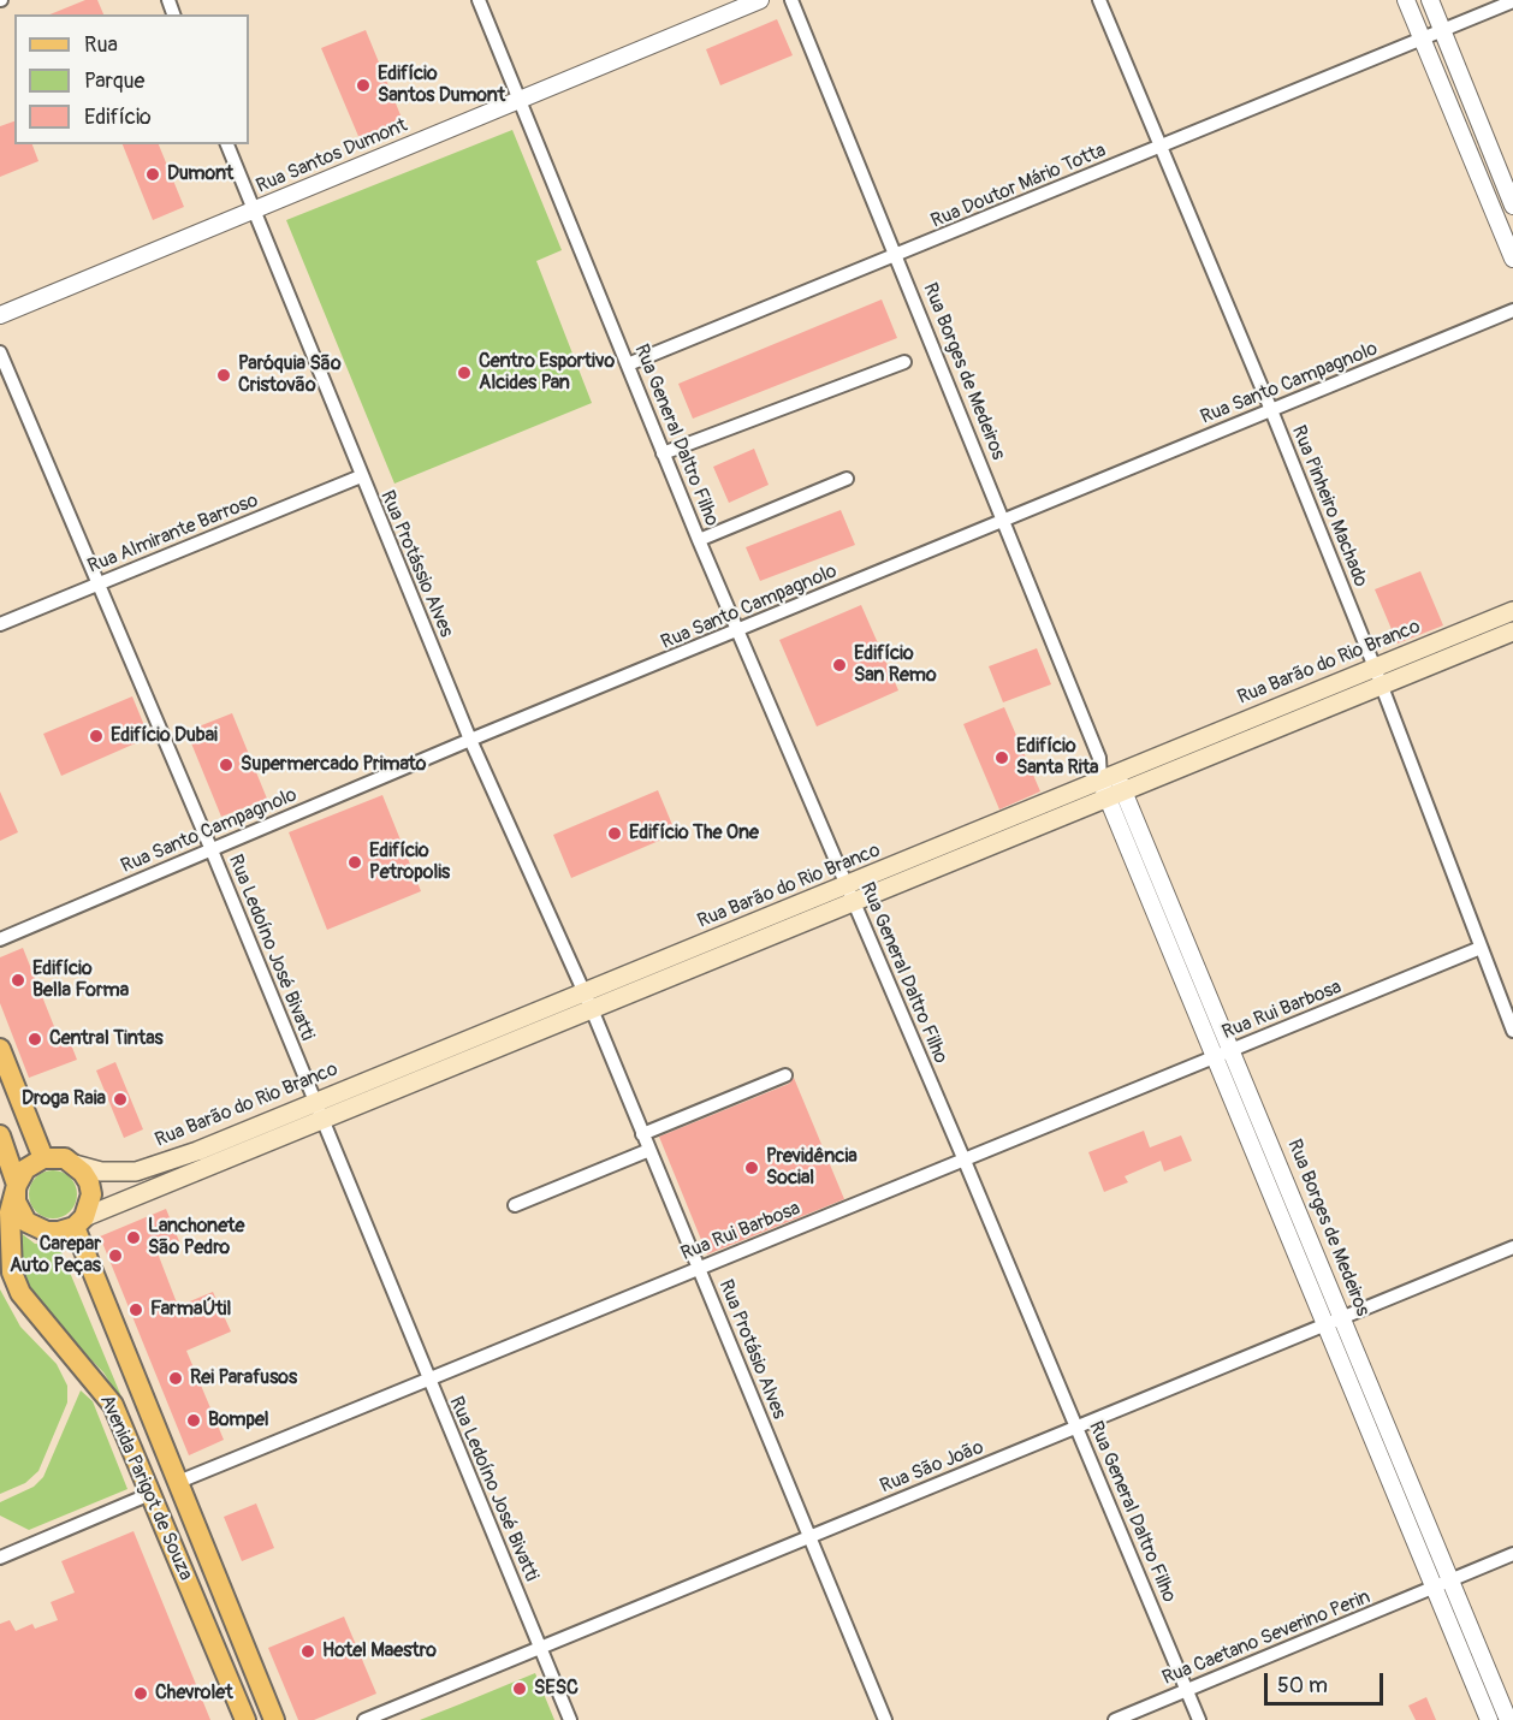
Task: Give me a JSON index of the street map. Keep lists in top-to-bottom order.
{
  "streets": {
    "main road": ["Rua Barão do Rio Branco", "Avenida Parigot de Souza"],
    "street": [
      "Rua Santos Dumont",
      "Rua Doutor Mário Totta",
      "Rua Borges de Medeiros",
      "Rua Santo Campagnolo",
      "Rua General Daltro Filho",
      "Rua Pinheiro Machado",
      "Rua Almirante Barroso",
      "Rua Protássio Alves",
      "Rua Ledoíno José Bivatti",
      "Rua Rui Barbosa",
      "Rua Protásio Alves",
      "Rua São João",
      "Rua Caetano Severino Perin"
    ]
  },
  "crossings": [
    ["Rua Santos Dumont", "Rua General Daltro Filho"],
    ["Rua Santos Dumont", "Rua Protássio Alves"],
    ["Rua Doutor Mário Totta", "Rua Borges de Medeiros"],
    ["Rua Doutor Mário Totta", "Rua General Daltro Filho"],
    ["Rua Doutor Mário Totta", "Rua Pinheiro Machado"],
    ["Rua Borges de Medeiros", "Rua Santo Campagnolo"],
    ["Rua Borges de Medeiros", "Rua Barão do Rio Branco"],
    ["Rua Borges de Medeiros", "Rua Rui Barbosa"],
    ["Rua Borges de Medeiros", "Rua São João"],
    ["Rua Santo Campagnolo", "Rua General Daltro Filho"],
    ["Rua Santo Campagnolo", "Rua Pinheiro Machado"],
    ["Rua Santo Campagnolo", "Rua Protássio Alves"],
    ["Rua Santo Campagnolo", "Rua Ledoíno José Bivatti"],
    ["Rua General Daltro Filho", "Rua Barão do Rio Branco"],
    ["Rua General Daltro Filho", "Rua Rui Barbosa"],
    ["Rua General Daltro Filho", "Rua São João"],
    ["Rua General Daltro Filho", "Rua Caetano Severino Perin"],
    ["Rua Pinheiro Machado", "Rua Barão do Rio Branco"],
    ["Rua Pinheiro Machado", "Rua Rui Barbosa"],
    ["Rua Almirante Barroso", "Rua Protássio Alves"],
    ["Rua Almirante Barroso", "Rua Ledoíno José Bivatti"],
    ["Rua Protássio Alves", "Rua Barão do Rio Branco"],
    ["Rua Protássio Alves", "Rua Protásio Alves"],
    ["Rua Barão do Rio Branco", "Rua Ledoíno José Bivatti"],
    ["Rua Barão do Rio Branco", "Rua Protásio Alves"],
    ["Rua Barão do Rio Branco", "Avenida Parigot de Souza"],
    ["Rua Ledoíno José Bivatti", "Rua Rui Barbosa"],
    ["Rua Ledoíno José Bivatti", "Rua São João"],
    ["Rua Rui Barbosa", "Rua Protásio Alves"],
    ["Rua Rui Barbosa", "Avenida Parigot de Souza"],
    ["Rua Protásio Alves", "Rua São João"]
  ],
  "places": [
    "Edifício Santos Dumont",
    "Dumont",
    "Centro Esportivo Alcides Pan",
    "Paróquia São Cristovão",
    "Edifício San Remo",
    "Edifício Dubai",
    "Edifício Santa Rita",
    "Supermercado Primato",
    "Edifício The One",
    "Edifício Petropolis",
    "Edifício Bella Forma",
    "Central Tintas",
    "Droga Raia",
    "Previdência Social",
    "Lanchonete São Pedro",
    "Carepar Auto Peças",
    "FarmaÚtil",
    "Rei Parafusos",
    "Bompel",
    "Hotel Maestro",
    "SESC",
    "Chevrolet"
  ],
  "legend": ["Rua", "Parque", "Edifício"],
  "scale_bar": "50 m"
}
